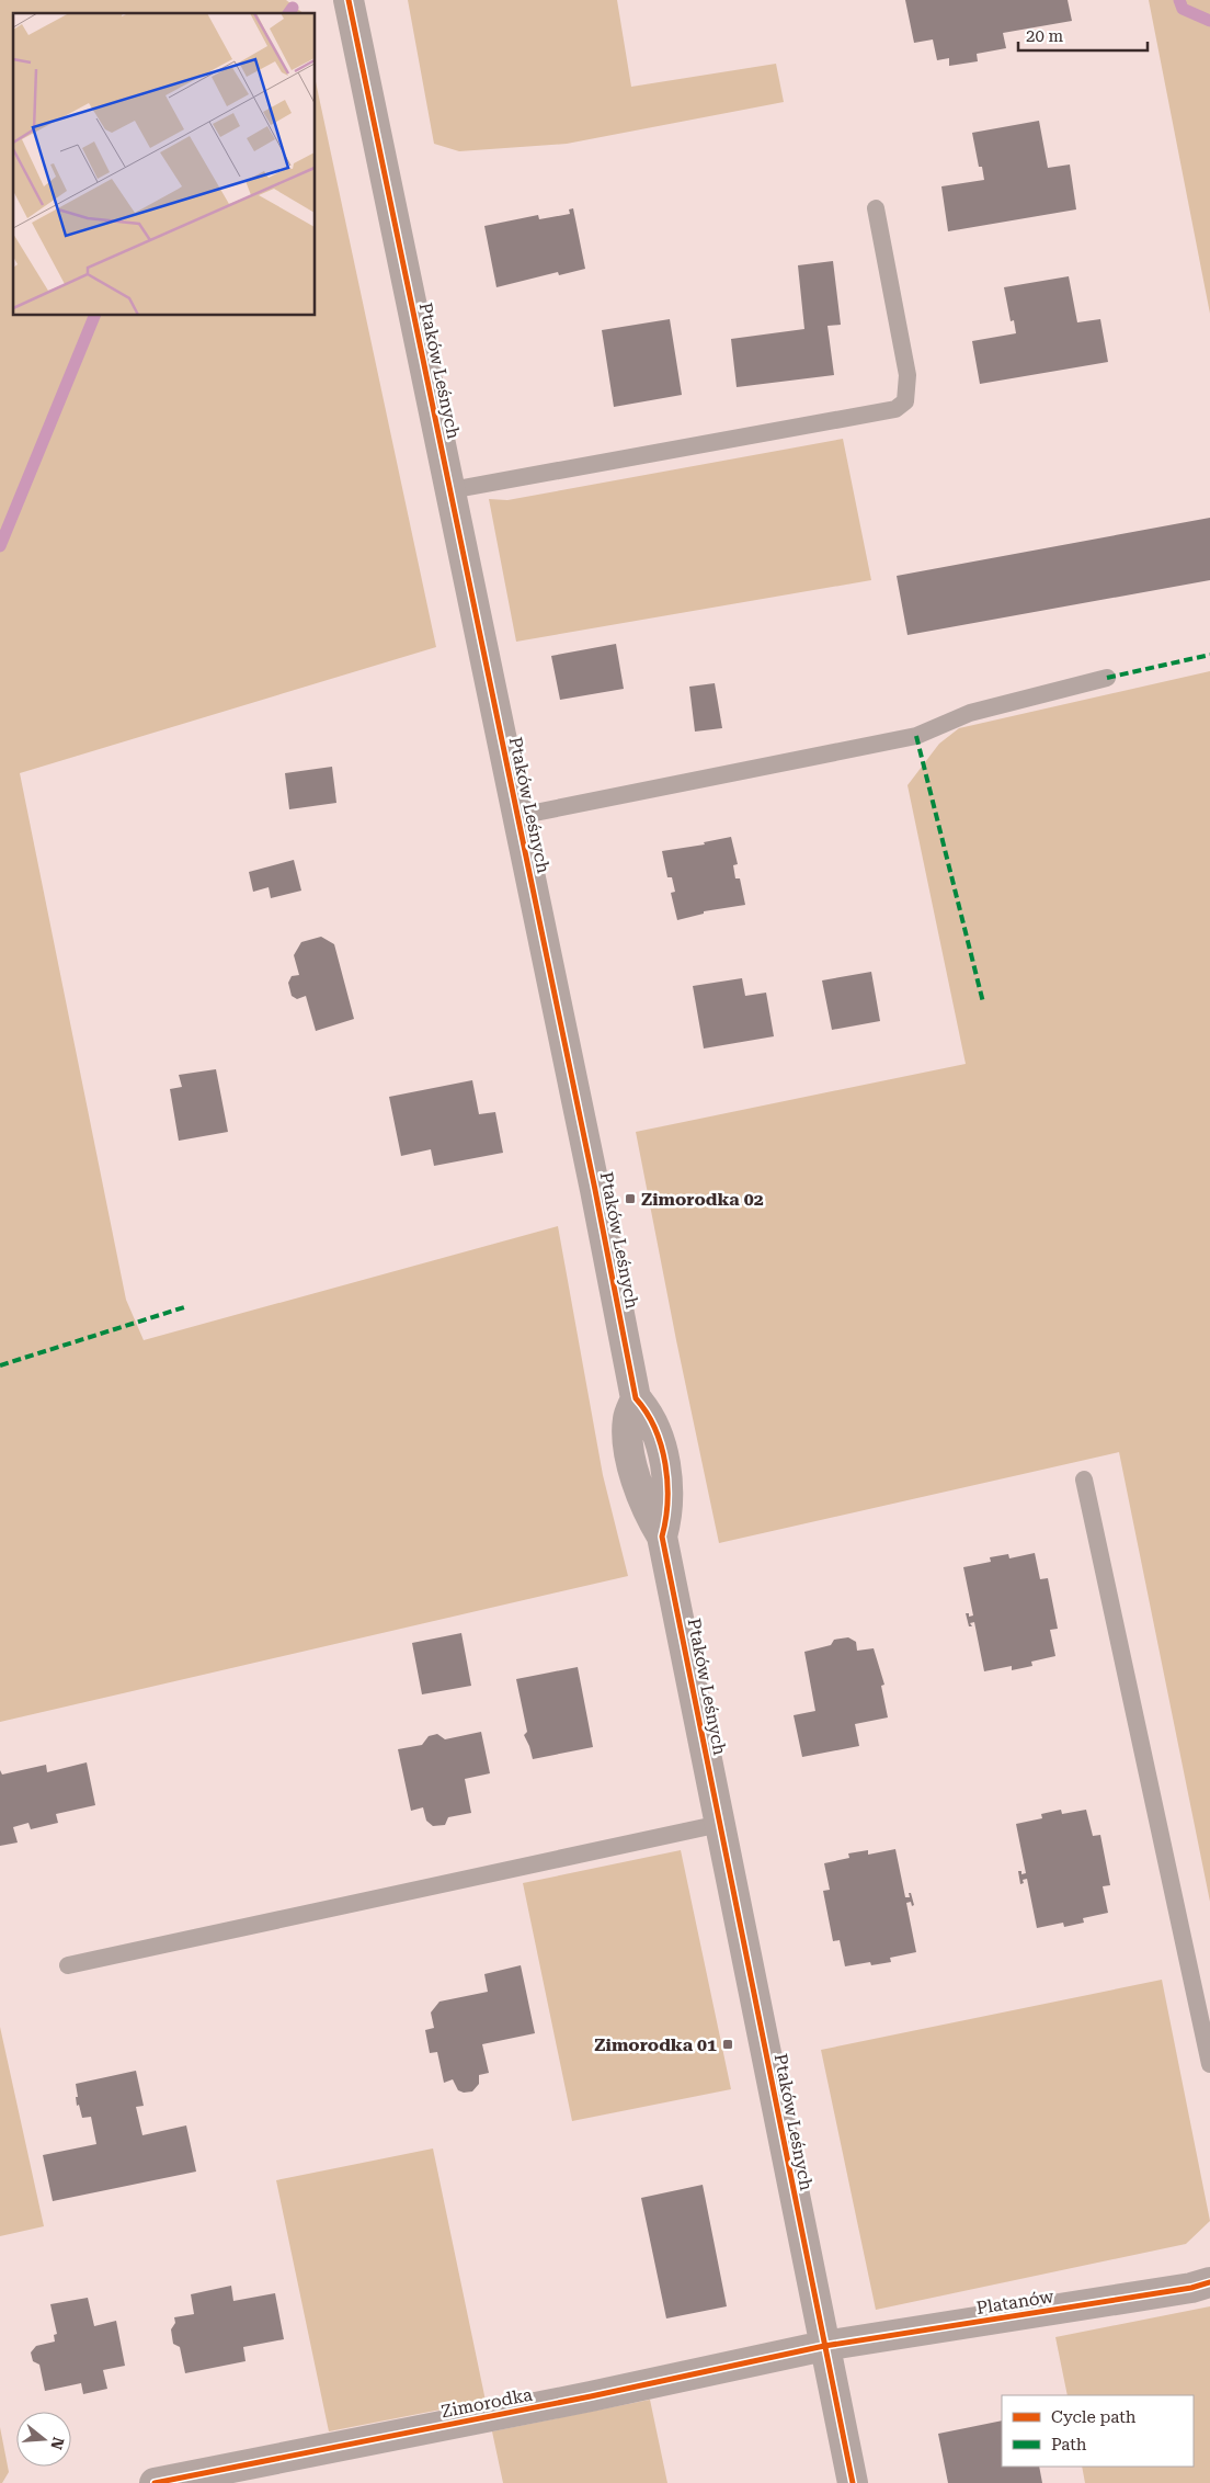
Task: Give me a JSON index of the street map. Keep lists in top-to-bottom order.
{
  "streets": {
    "street": ["Ptaków Leśnych", "Platanów", "Zimorodka"]
  },
  "crossings": [
    ["Ptaków Leśnych", "Platanów"],
    ["Ptaków Leśnych", "Zimorodka"],
    ["Platanów", "Zimorodka"]
  ],
  "places": {
    "transit": ["Zimorodka 02", "Zimorodka 01"]
  },
  "legend": ["Cycle path", "Path"],
  "scale_bar": "20 m",
  "north": "right"
}
